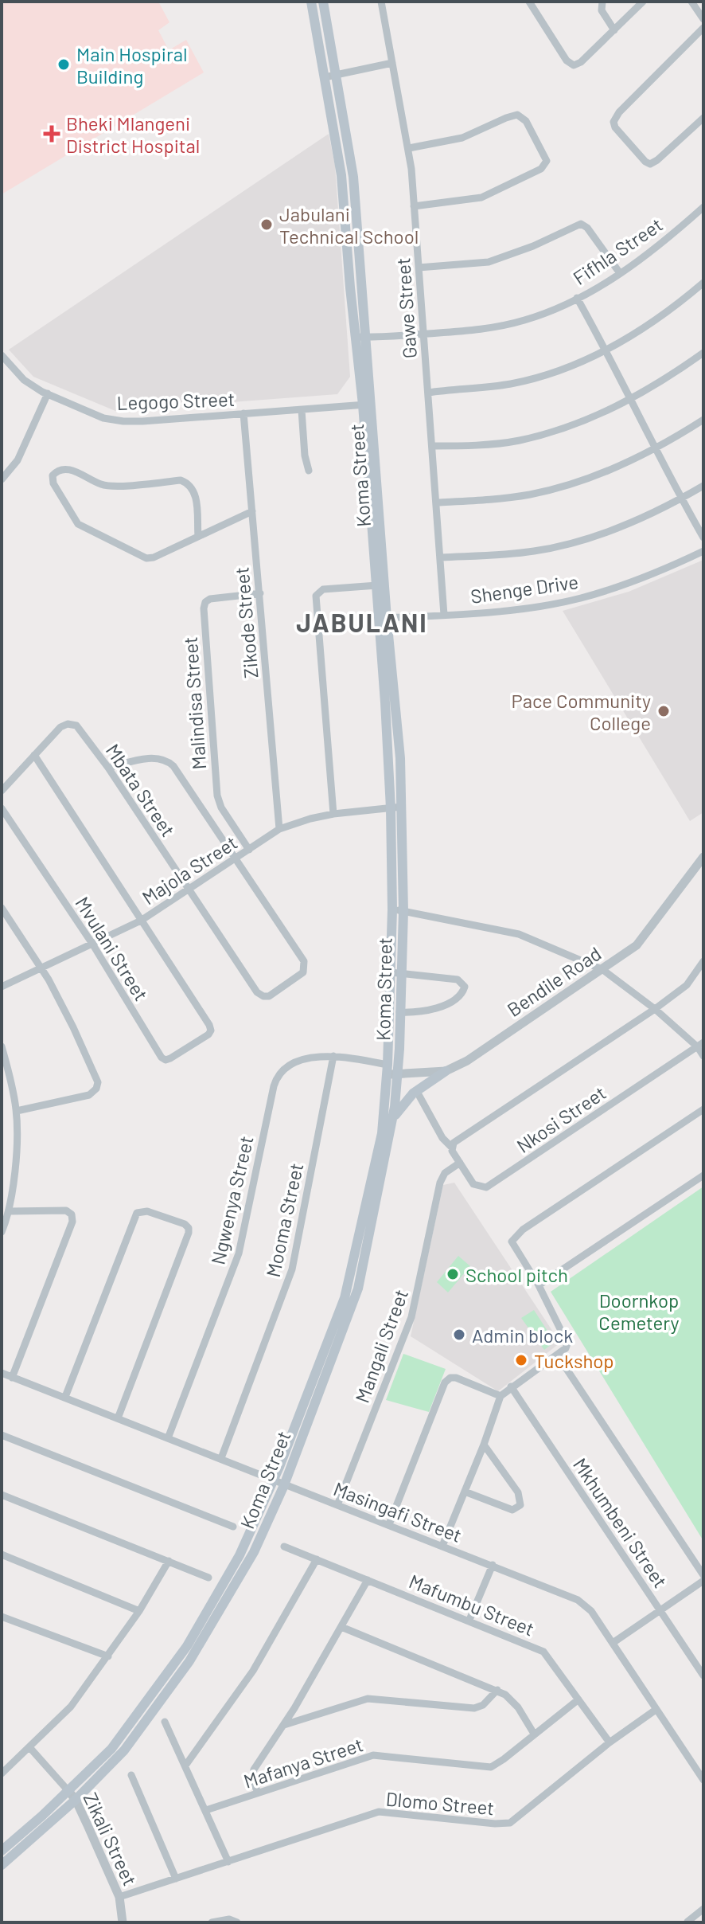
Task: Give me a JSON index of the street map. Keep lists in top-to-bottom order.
{
  "streets": {
    "main road": ["Koma Street"],
    "street": [
      "Fifhla Street",
      "Gawe Street",
      "Legogo Street",
      "Shenge Drive",
      "Zikode Street",
      "Malindisa Street",
      "Mbata Street",
      "Majola Street",
      "Mvulani Street",
      "Bendile Road",
      "Nkosi Street",
      "Ngwenya Street",
      "Mooma Street",
      "Mangali Street",
      "Masingafi Street",
      "Mkhumbeni Street",
      "Mafumbu Street",
      "Mafanya Street",
      "Dlomo Street",
      "Zikali Street"
    ]
  },
  "crossings": [
    ["Fifhla Street", "Gawe Street"],
    ["Fifhla Street", "Koma Street"],
    ["Gawe Street", "Shenge Drive"],
    ["Legogo Street", "Koma Street"],
    ["Legogo Street", "Zikode Street"],
    ["Koma Street", "Shenge Drive"],
    ["Koma Street", "Majola Street"],
    ["Koma Street", "Bendile Road"],
    ["Koma Street", "Ngwenya Street"],
    ["Koma Street", "Masingafi Street"],
    ["Koma Street", "Zikali Street"],
    ["Zikode Street", "Malindisa Street"],
    ["Zikode Street", "Majola Street"],
    ["Malindisa Street", "Majola Street"],
    ["Mbata Street", "Majola Street"],
    ["Majola Street", "Mvulani Street"],
    ["Bendile Road", "Ngwenya Street"],
    ["Nkosi Street", "Mangali Street"],
    ["Ngwenya Street", "Mooma Street"],
    ["Ngwenya Street", "Masingafi Street"],
    ["Mooma Street", "Masingafi Street"],
    ["Mangali Street", "Masingafi Street"],
    ["Masingafi Street", "Dlomo Street"],
    ["Mafumbu Street", "Mafanya Street"],
    ["Mafumbu Street", "Dlomo Street"],
    ["Dlomo Street", "Zikali Street"]
  ],
  "districts": ["JABULANI"],
  "parks": ["Doornkop Cemetery"],
  "places": {
    "other": [
      "Main Hospiral Building",
      "Jabulani Technical School",
      "Pace Community College",
      "School pitch",
      "Admin block",
      "Tuckshop"
    ],
    "health": ["Bheki Mlangeni District Hospital"]
  }
}
